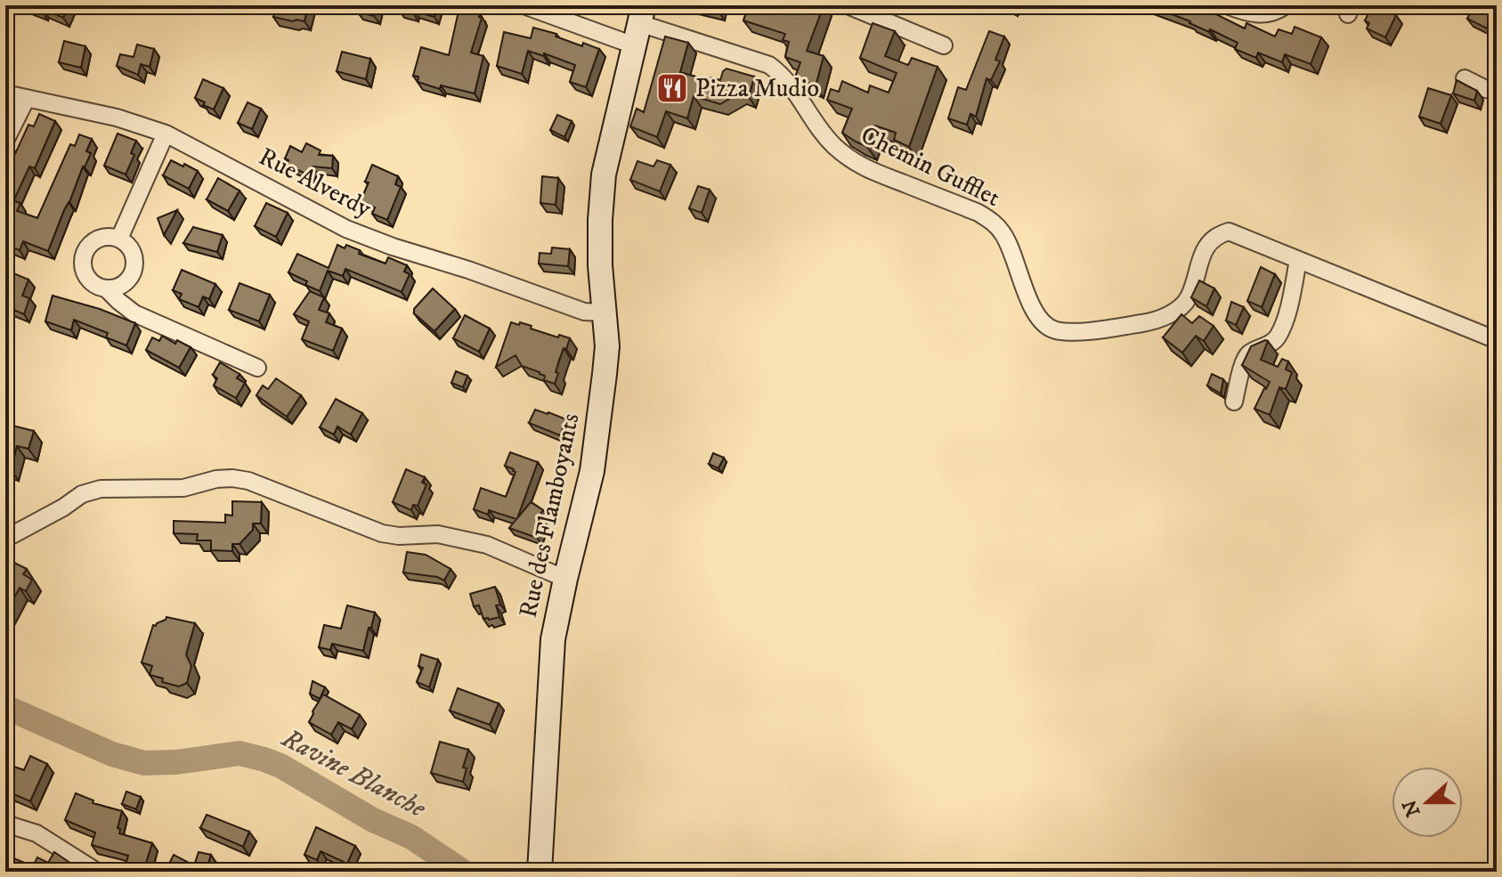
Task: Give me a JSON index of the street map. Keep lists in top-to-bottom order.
{
  "streets": {
    "main road": ["Rue des Flamboyants"],
    "street": ["Chemin Gufflet", "Rue Alverdy"]
  },
  "crossings": [
    ["Chemin Gufflet", "Rue des Flamboyants"],
    ["Rue Alverdy", "Rue des Flamboyants"]
  ],
  "water": ["Ravine Blanche"],
  "places": {
    "restaurant": ["Pizza Mudio"]
  },
  "north": "left"
}
